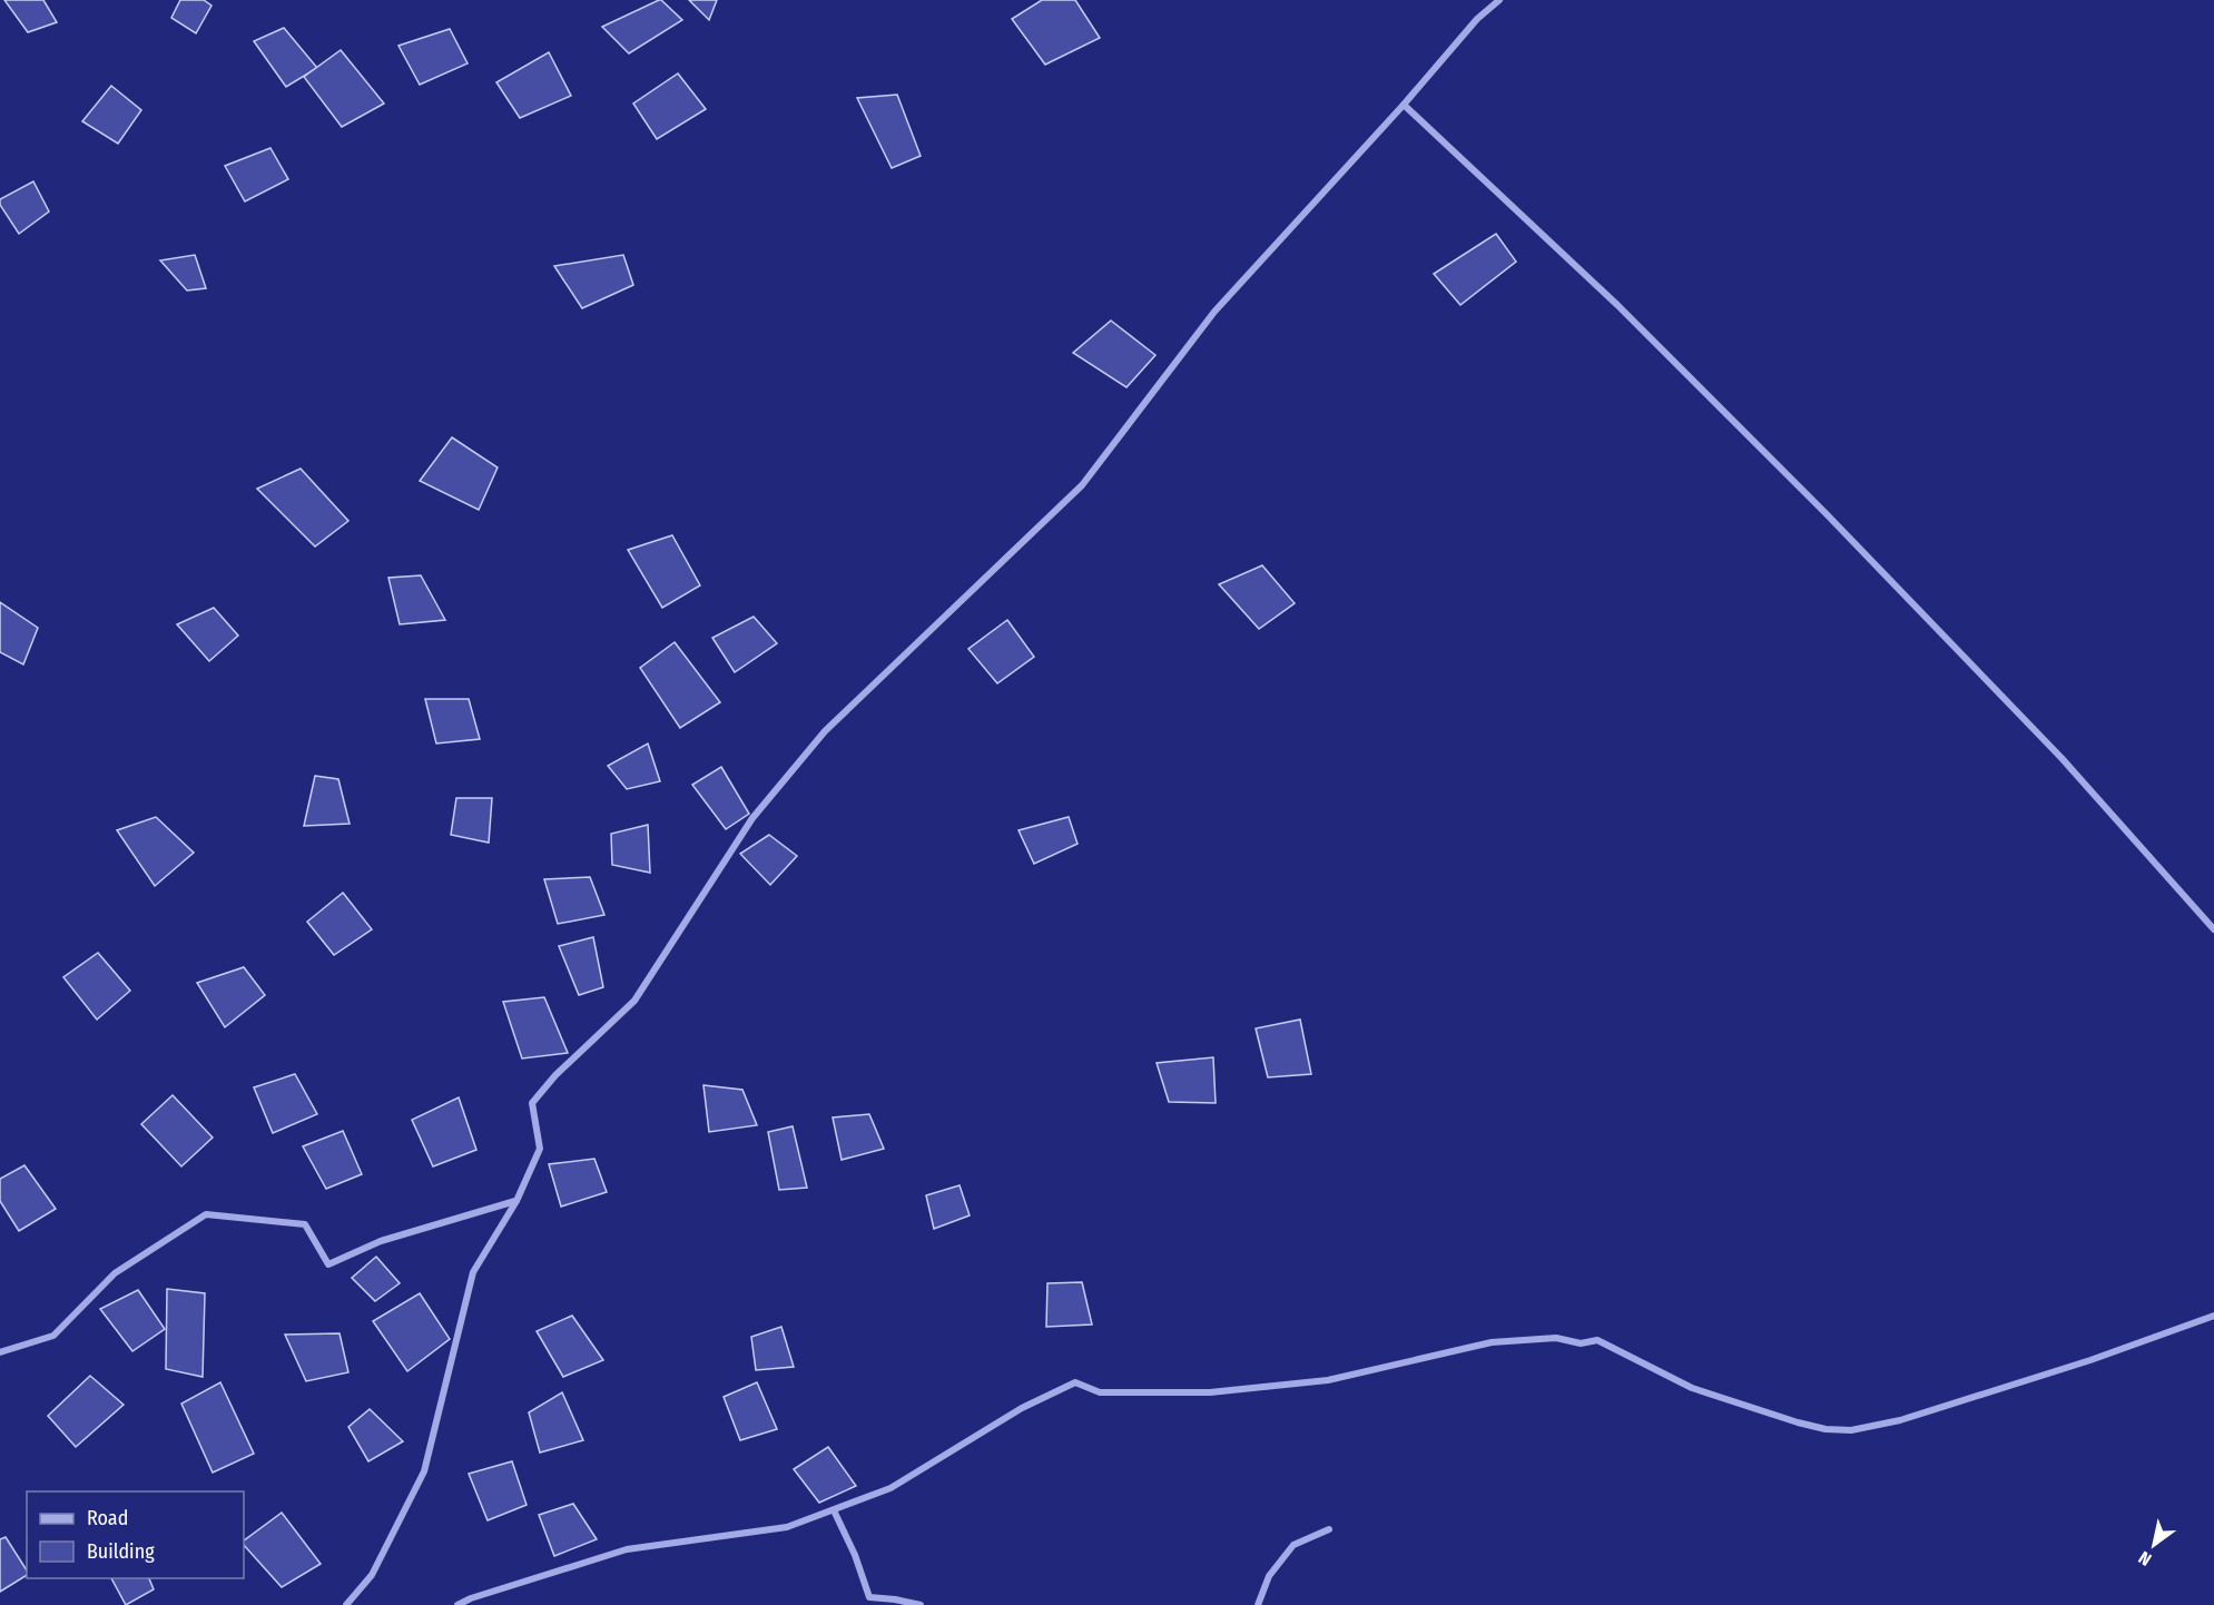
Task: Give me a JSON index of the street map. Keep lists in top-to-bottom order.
{
  "legend": ["Road", "Building"],
  "north": "bottom left"
}
